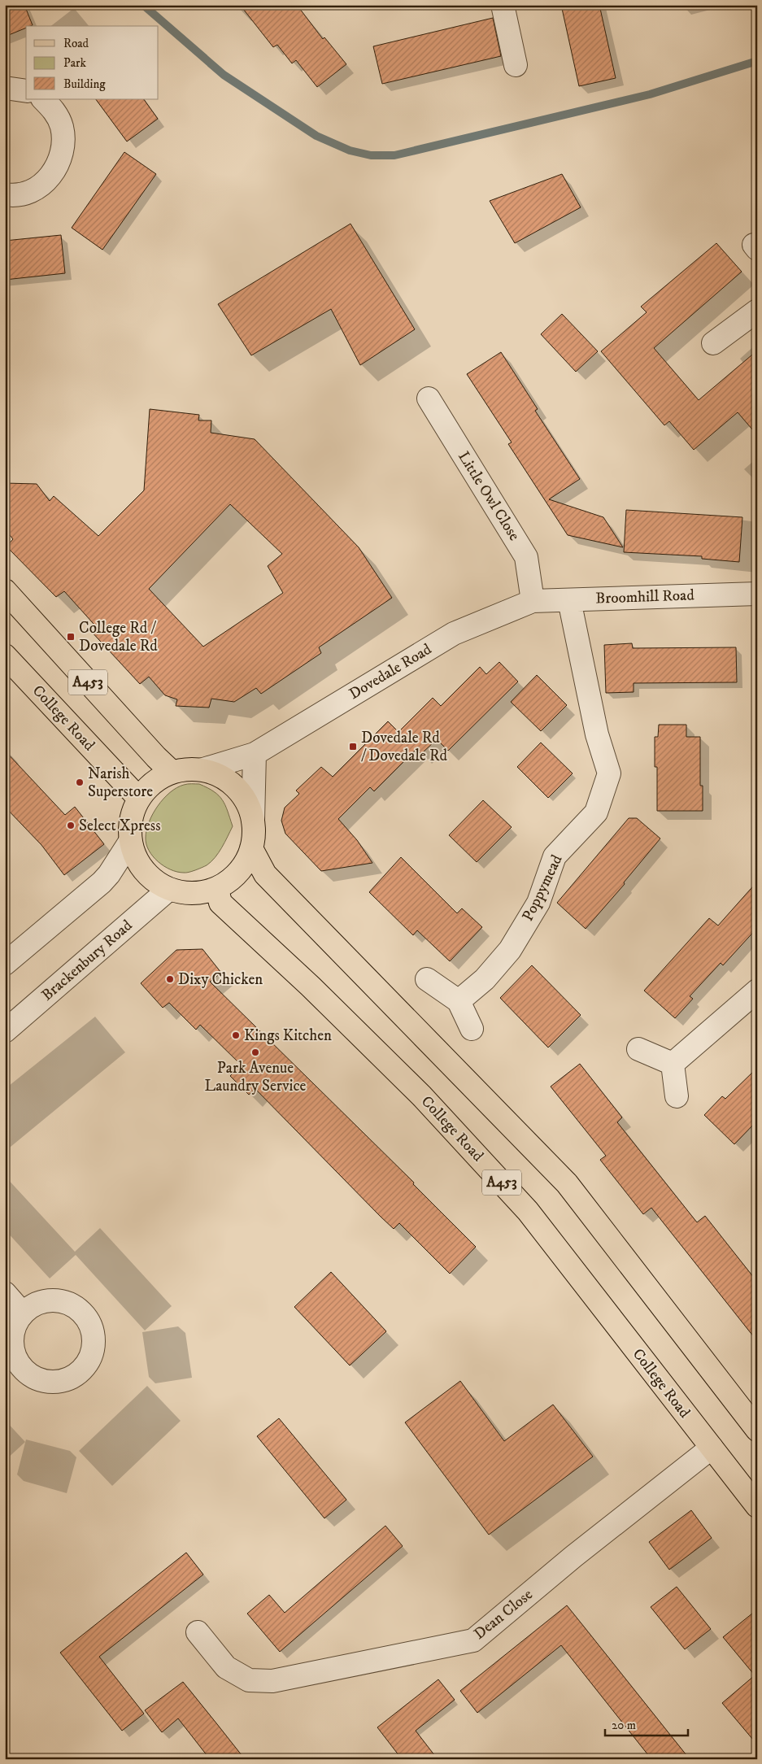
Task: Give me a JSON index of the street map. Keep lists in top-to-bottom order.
{
  "streets": {
    "main road": ["A453", "College Road"],
    "street": [
      "Little Owl Close",
      "Broomhill Road",
      "Dovedale Road",
      "Poppymead",
      "Brackenbury Road",
      "Dean Close"
    ]
  },
  "crossings": [
    ["Little Owl Close", "Broomhill Road"],
    ["Little Owl Close", "Dovedale Road"],
    ["Broomhill Road", "Dovedale Road"],
    ["Broomhill Road", "Poppymead"],
    ["Dovedale Road", "A453"],
    ["Dovedale Road", "College Road"],
    ["Dovedale Road", "Brackenbury Road"],
    ["A453", "College Road"],
    ["A453", "Brackenbury Road"],
    ["College Road", "Brackenbury Road"],
    ["College Road", "Dean Close"]
  ],
  "places": {
    "transit": ["College Rd / Dovedale Rd", "Dovedale Rd / Dovedale Rd"],
    "other": [
      "Narish Superstore",
      "Select Xpress",
      "Dixy Chicken",
      "Kings Kitchen",
      "Park Avenue Laundry Service"
    ]
  },
  "legend": ["Road", "Park", "Building"],
  "scale_bar": "20 m"
}
